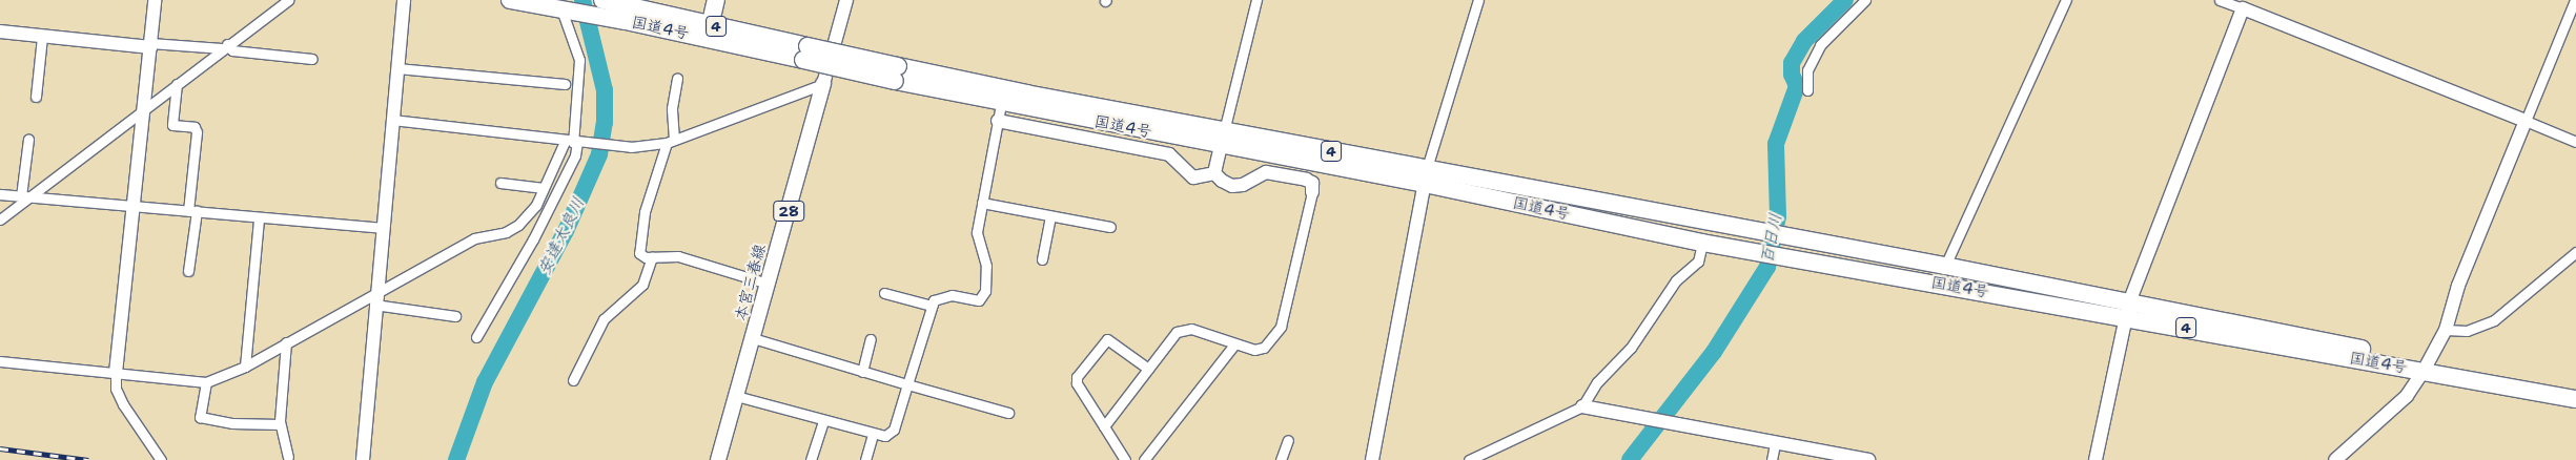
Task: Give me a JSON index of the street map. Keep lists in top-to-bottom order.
{
  "streets": {
    "highway": ["4", "国道4号"],
    "main road": ["28", "本宮三春線"]
  },
  "water": ["安達太良川", "百日川"]
}
